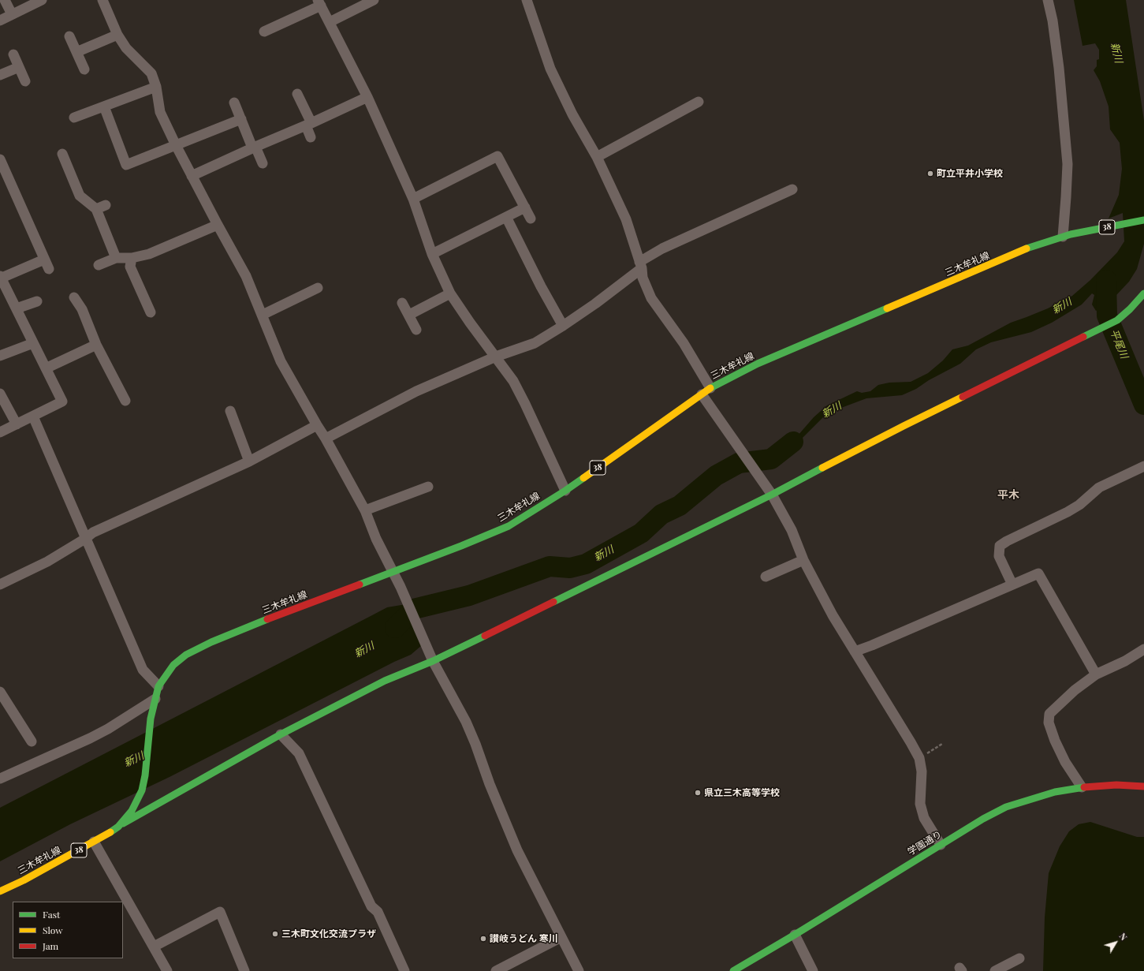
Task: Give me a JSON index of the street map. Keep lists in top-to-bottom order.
{
  "streets": {
    "street": ["38", "三木牟礼線", "学園通り"]
  },
  "districts": ["平木"],
  "water": ["新川", "平尾川"],
  "places": [
    "町立平井小学校",
    "県立三木高等学校",
    "三木町文化交流プラザ",
    "讃岐うどん 寒川"
  ],
  "legend": ["Fast", "Slow", "Jam"],
  "north": "top right"
}
